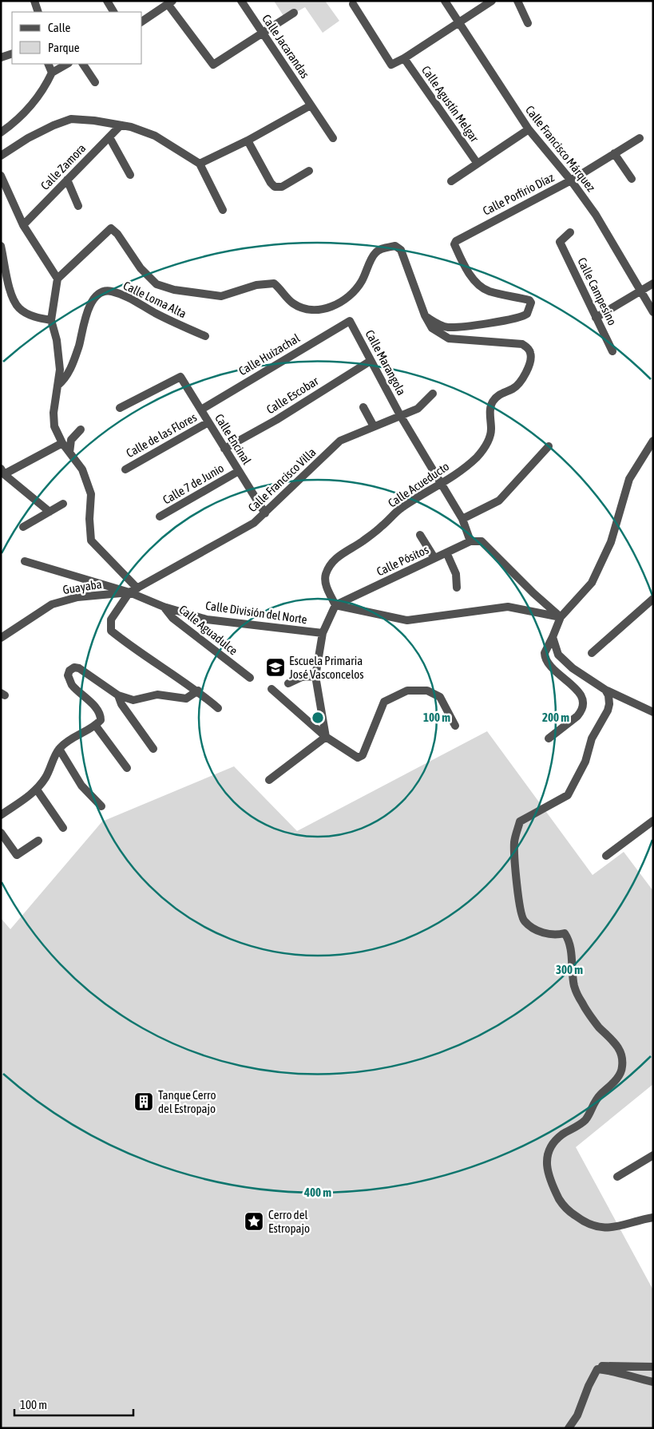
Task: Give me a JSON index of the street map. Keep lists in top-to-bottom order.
{
  "streets": {
    "street": [
      "Calle Jacarandas",
      "Calle Agustín Melgar",
      "Calle Francisco Márquez",
      "Calle Zamora",
      "Calle Porfirio Díaz",
      "Calle Campesino",
      "Calle Loma Alta",
      "Calle Huizachal",
      "Calle Marangola",
      "Calle Escobar",
      "Calle de las Flores",
      "Calle Encinal",
      "Calle Francisco Villa",
      "Calle 7 de Junio",
      "Calle Acueducto",
      "Calle Pósitos",
      "Guayaba",
      "Calle División del Norte",
      "Calle Aguadulce"
    ]
  },
  "crossings": [
    ["Calle Francisco Márquez", "Calle Porfirio Díaz"],
    ["Calle Porfirio Díaz", "Calle Acueducto"],
    ["Calle Huizachal", "Calle Marangola"],
    ["Calle Huizachal", "Calle Encinal"],
    ["Calle Marangola", "Calle Escobar"],
    ["Calle Marangola", "Calle Francisco Villa"],
    ["Calle Marangola", "Calle Acueducto"],
    ["Calle Marangola", "Calle Pósitos"],
    ["Calle Escobar", "Calle Encinal"],
    ["Calle de las Flores", "Calle Encinal"],
    ["Calle Encinal", "Calle Francisco Villa"],
    ["Calle Encinal", "Calle 7 de Junio"],
    ["Calle Francisco Villa", "Guayaba"],
    ["Calle Francisco Villa", "Calle Aguadulce"],
    ["Calle Acueducto", "Calle Pósitos"],
    ["Guayaba", "Calle Aguadulce"],
    ["Calle División del Norte", "Calle Aguadulce"]
  ],
  "places": {
    "school or university": ["Escuela Primaria José Vasconcelos"],
    "building": ["Tanque Cerro del Estropajo"],
    "place": ["Cerro del Estropajo"]
  },
  "legend": ["Calle", "Parque"],
  "scale_bar": "100 m",
  "rings": [
    "100 m",
    "200 m",
    "300 m",
    "400 m"
  ]
}
